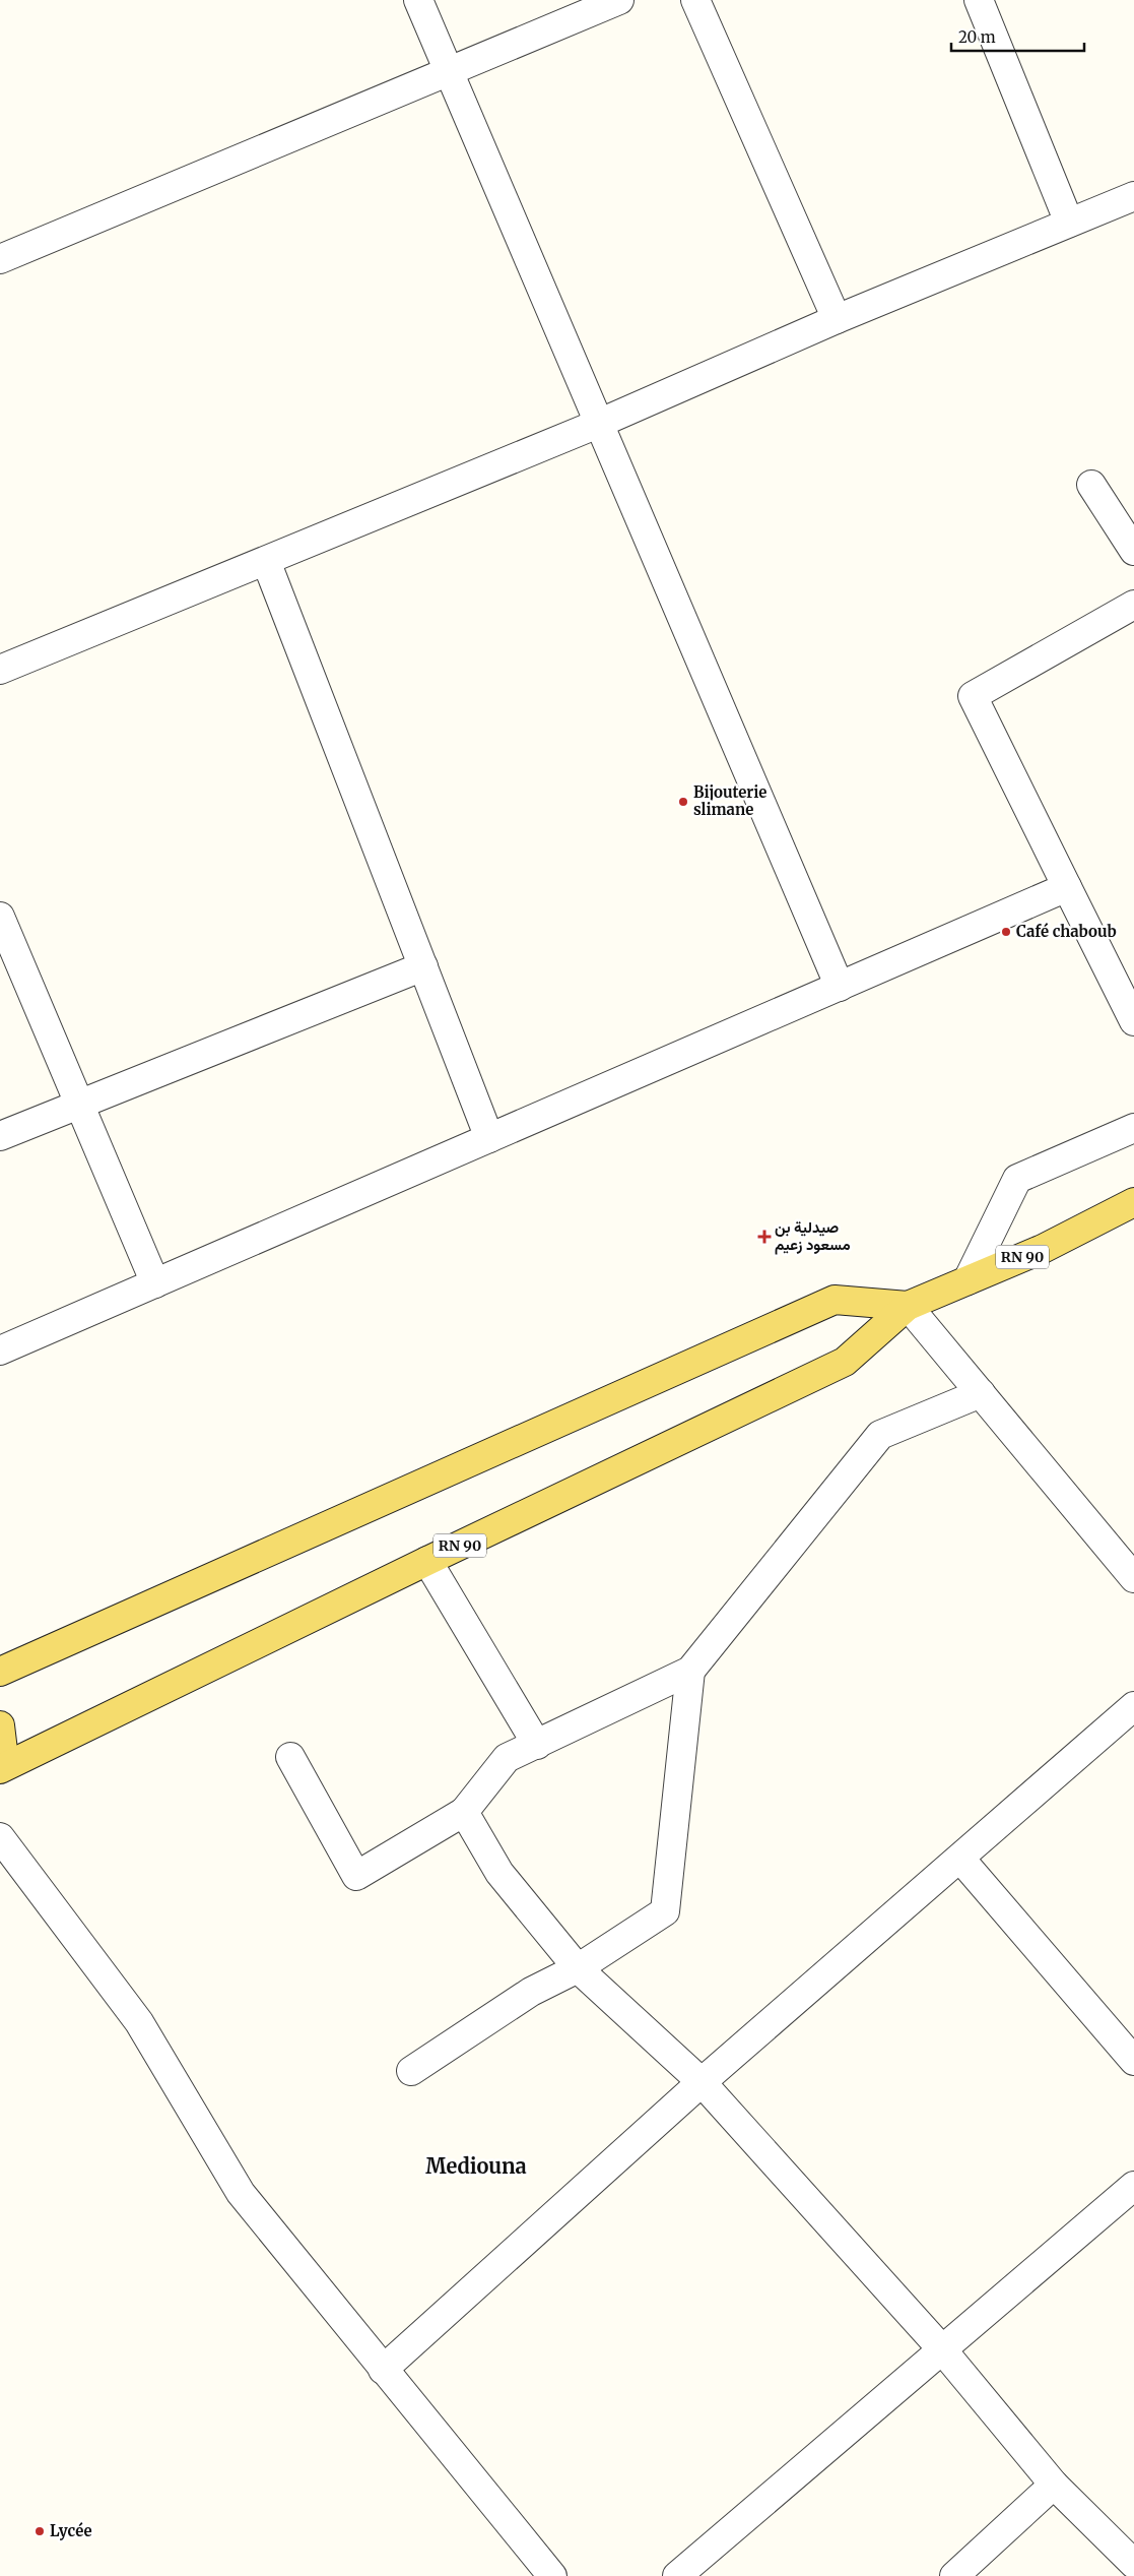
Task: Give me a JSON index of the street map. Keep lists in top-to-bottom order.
{
  "streets": {
    "main road": ["RN 90"]
  },
  "districts": ["Mediouna"],
  "places": {
    "other": ["Bijouterie slimane", "Café chaboub", "Lycée"],
    "health": ["صيدلية بن مسعود زعيم"]
  },
  "scale_bar": "20 m"
}
